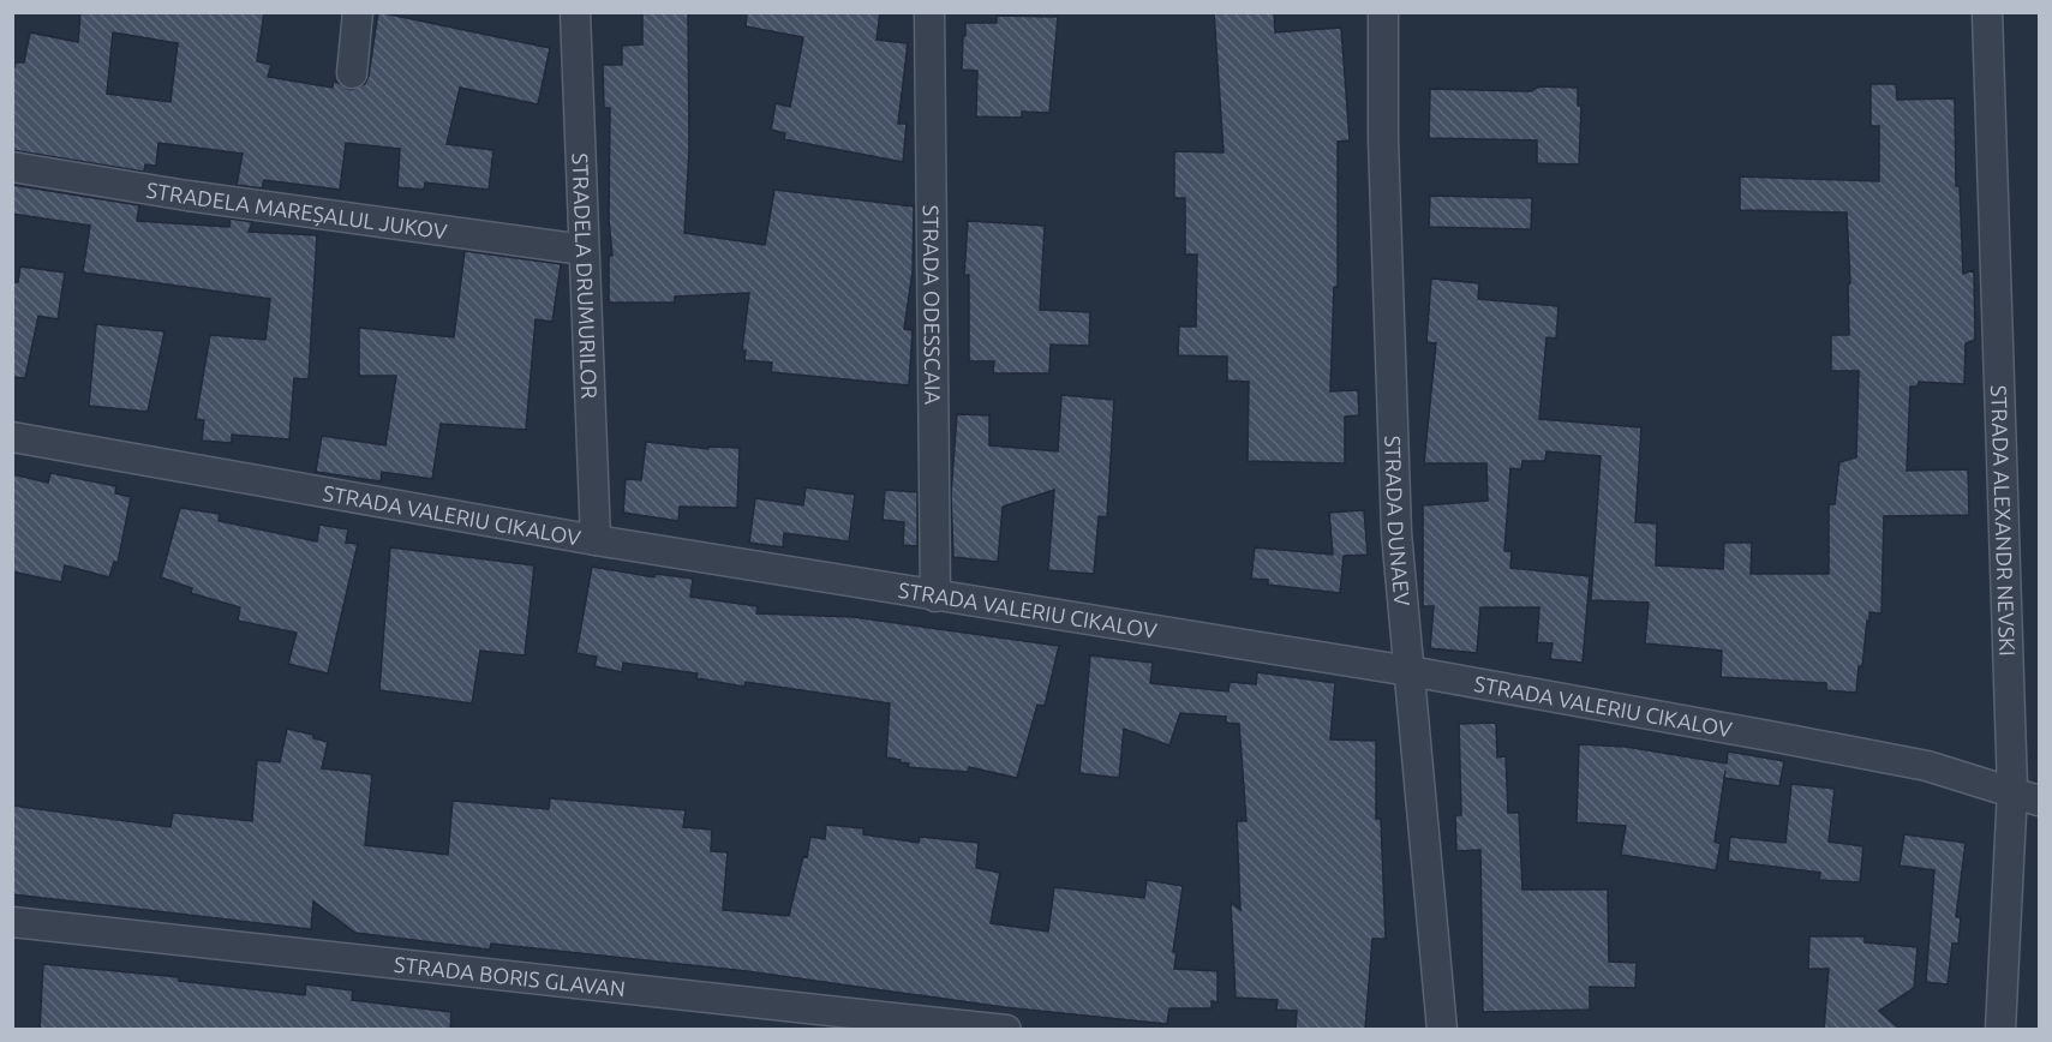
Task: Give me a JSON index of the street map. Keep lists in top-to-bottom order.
{
  "streets": {
    "street": [
      "STRADELA MAREȘALUL JUKOV",
      "STRADELA DRUMURILOR",
      "STRADA ODESSCAIA",
      "STRADA VALERIU CIKALOV",
      "STRADA ALEXANDR NEVSKI",
      "STRADA DUNAEV",
      "STRADA BORIS GLAVAN"
    ]
  },
  "crossings": [
    ["STRADELA MAREȘALUL JUKOV", "STRADELA DRUMURILOR"],
    ["STRADELA DRUMURILOR", "STRADA VALERIU CIKALOV"],
    ["STRADA ODESSCAIA", "STRADA VALERIU CIKALOV"],
    ["STRADA VALERIU CIKALOV", "STRADA ALEXANDR NEVSKI"],
    ["STRADA VALERIU CIKALOV", "STRADA DUNAEV"]
  ]
}
